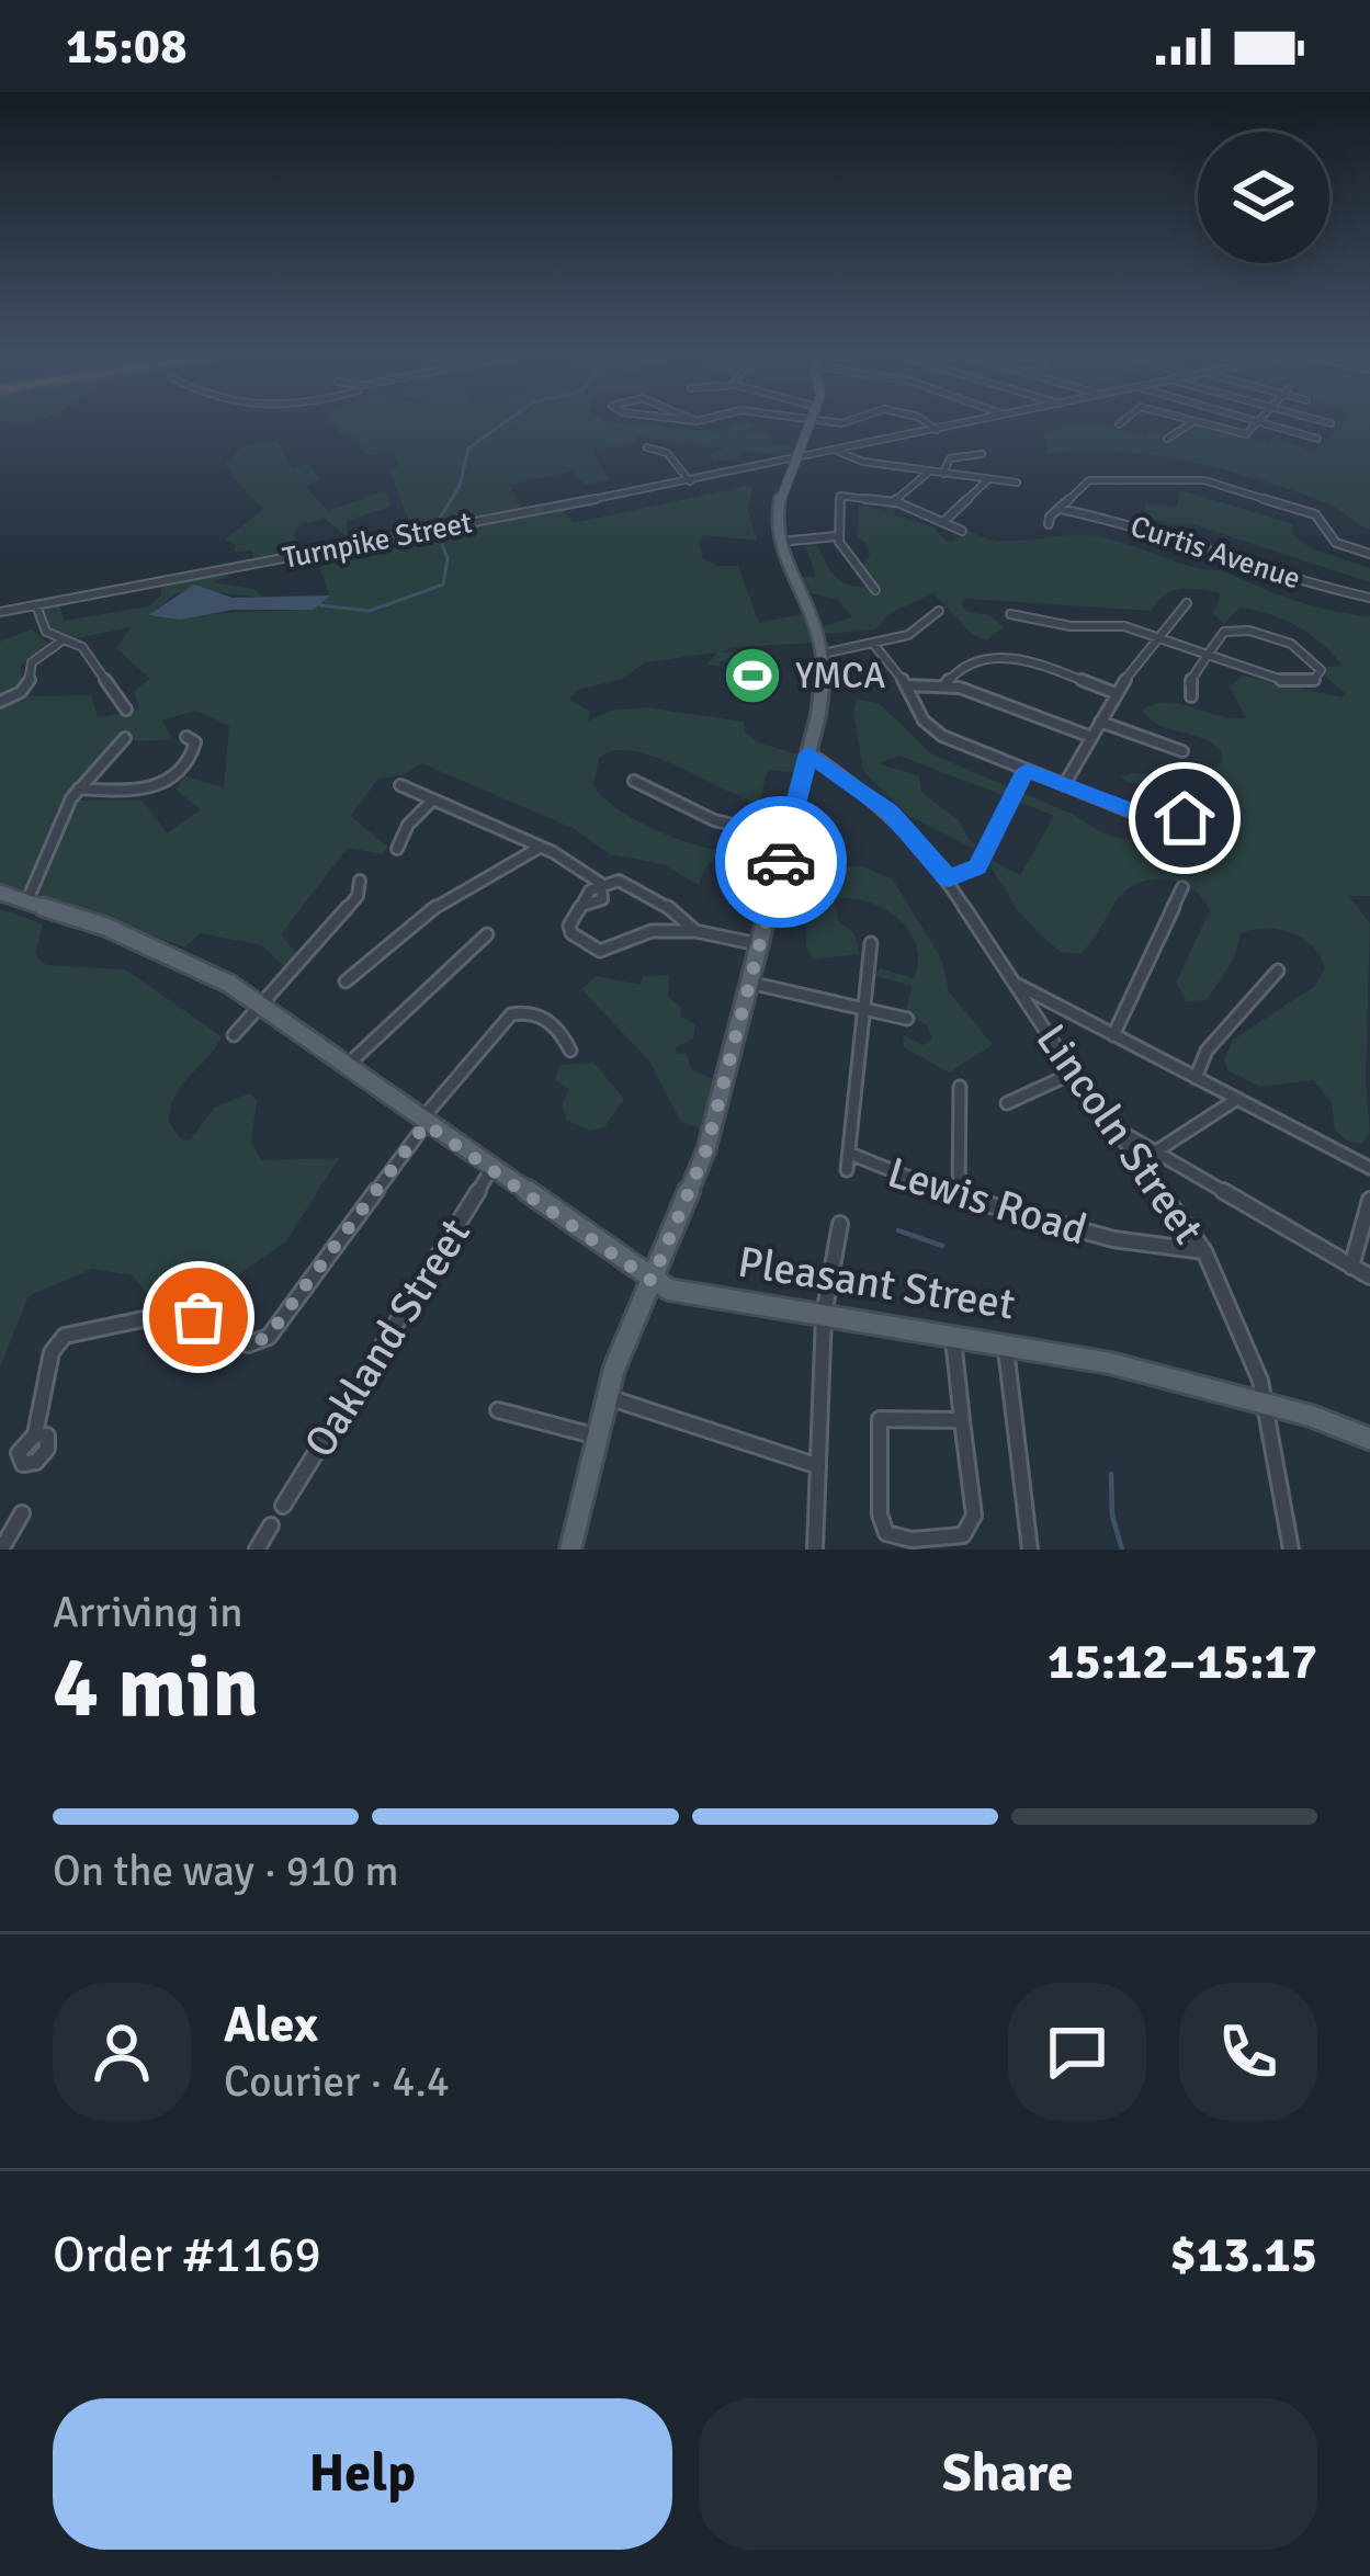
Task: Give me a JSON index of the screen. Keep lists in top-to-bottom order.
{
  "streets": {
    "main road": ["Pleasant Street"],
    "street": [
      "Turnpike Street",
      "Curtis Avenue",
      "Lincoln Street",
      "Lewis Road",
      "Oakland Street"
    ]
  },
  "crossings": [
    ["Lincoln Street", "Lewis Road"],
    ["Lincoln Street", "Pleasant Street"],
    ["Pleasant Street", "Oakland Street"]
  ],
  "places": {
    "sports": ["YMCA"]
  },
  "page": {
    "status": "15:08",
    "heading": ["4 min", "Arriving in", "15:12–15:17"],
    "panel": [
      "Alex",
      "Courier · 4.4",
      "Order #1169",
      "$13.15"
    ],
    "bar": "On the way · 910 m",
    "buttons": ["Help", "Share"]
  }
}
